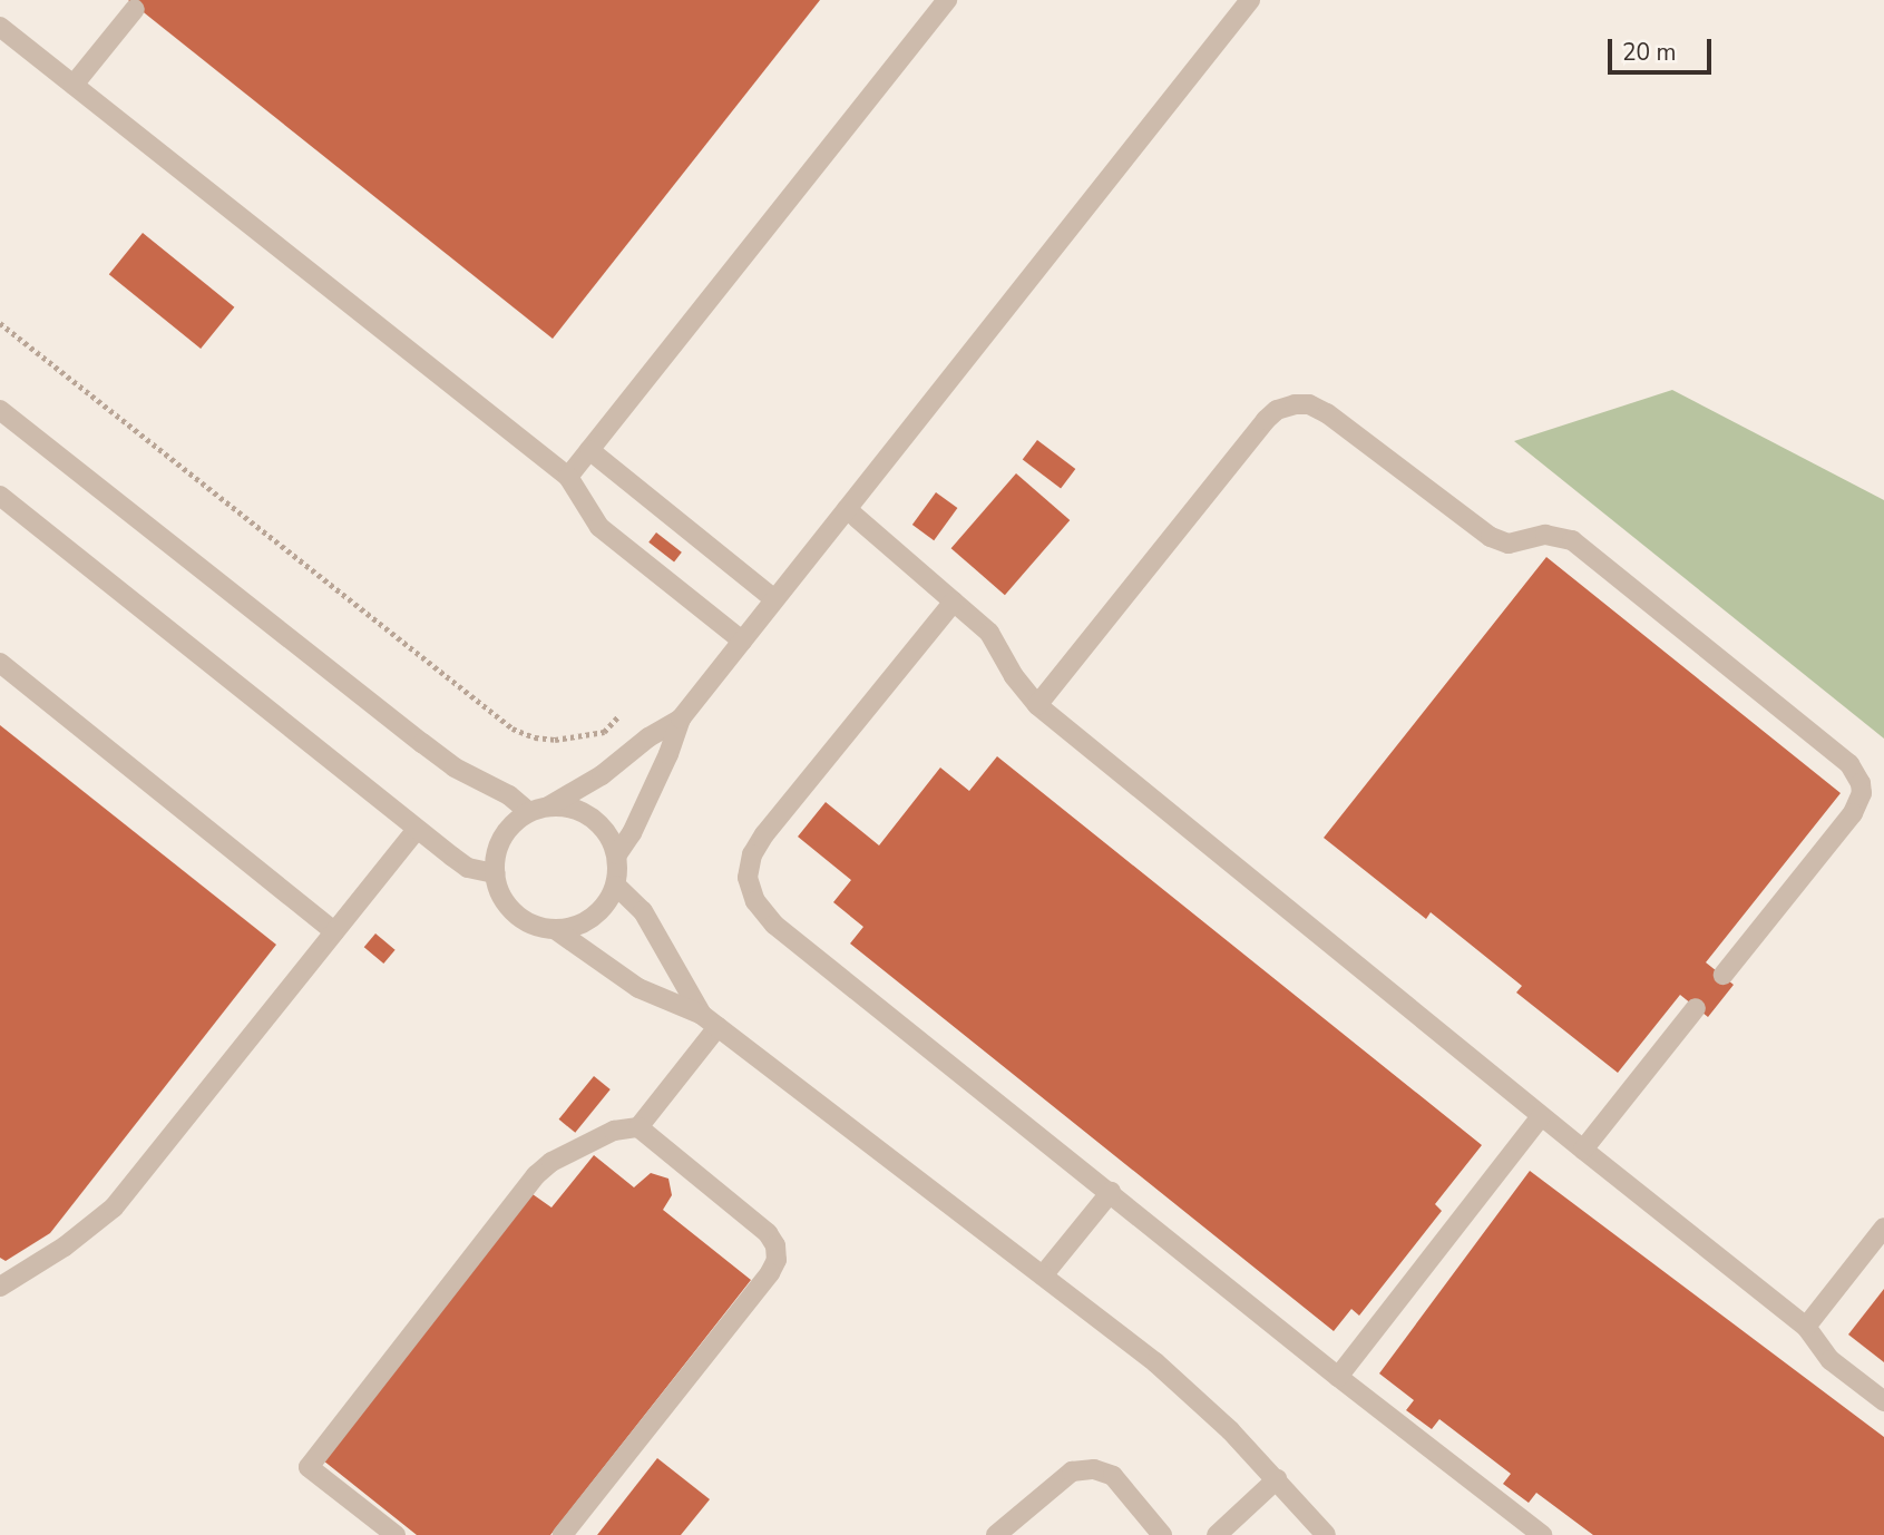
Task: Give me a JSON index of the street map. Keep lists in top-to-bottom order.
{
  "scale_bar": "20 m"
}
